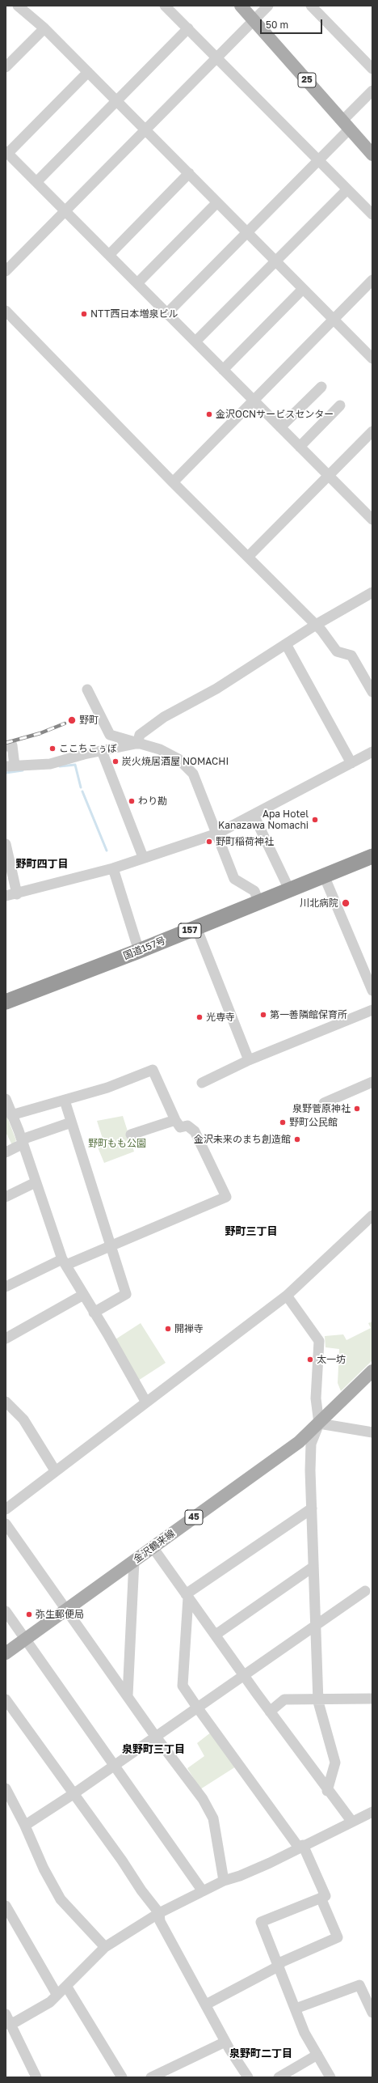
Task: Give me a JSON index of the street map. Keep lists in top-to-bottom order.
{
  "streets": {
    "highway": ["157", "国道157号"],
    "main road": ["25", "45", "金沢鶴来線"]
  },
  "districts": [
    "野町四丁目",
    "野町三丁目",
    "泉野町三丁目",
    "泉野町二丁目"
  ],
  "parks": ["野町もも公園"],
  "places": [
    "NTT西日本増泉ビル",
    "金沢OCNサービスセンター",
    "野町",
    "ここちこぅぼ",
    "炭火焼居酒屋 NOMACHI",
    "わり勘",
    "Apa Hotel Kanazawa Nomachi",
    "野町稲荷神社",
    "川北病院",
    "第一善隣館保育所",
    "光専寺",
    "泉野菅原神社",
    "野町公民館",
    "金沢未来のまち創造館",
    "開禅寺",
    "太一坊",
    "弥生郵便局"
  ],
  "scale_bar": "50 m"
}
